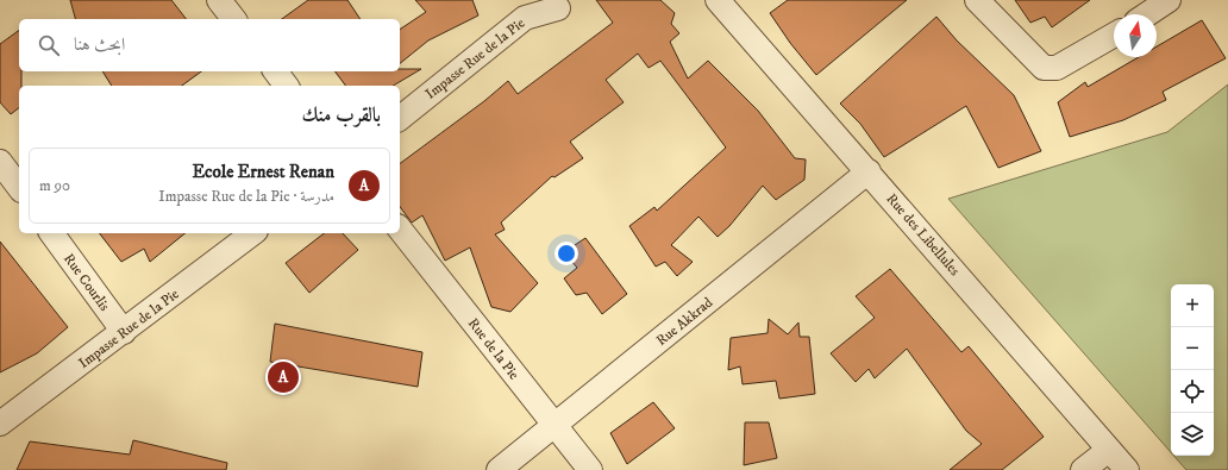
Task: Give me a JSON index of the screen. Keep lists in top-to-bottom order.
{
  "streets": {
    "street": [
      "Impasse Rue de la Pie",
      "Rue des Libellules",
      "Rue Courlis",
      "Rue Akkrad",
      "Rue de la Pie"
    ]
  },
  "crossings": [
    ["Impasse Rue de la Pie", "Rue Courlis"],
    ["Rue des Libellules", "Rue Akkrad"],
    ["Rue Akkrad", "Rue de la Pie"]
  ],
  "north": "top",
  "page": {
    "search": "ابحث هنا",
    "heading": "بالقرب منك",
    "list": [
      {
        "mark": "A",
        "name": "Ecole Ernest Renan",
        "note": "مدرسة · Impasse Rue de la Pie",
        "value": "90 m"
      }
    ],
    "map_buttons": ["+", "−"],
    "pins": "A"
  }
}
